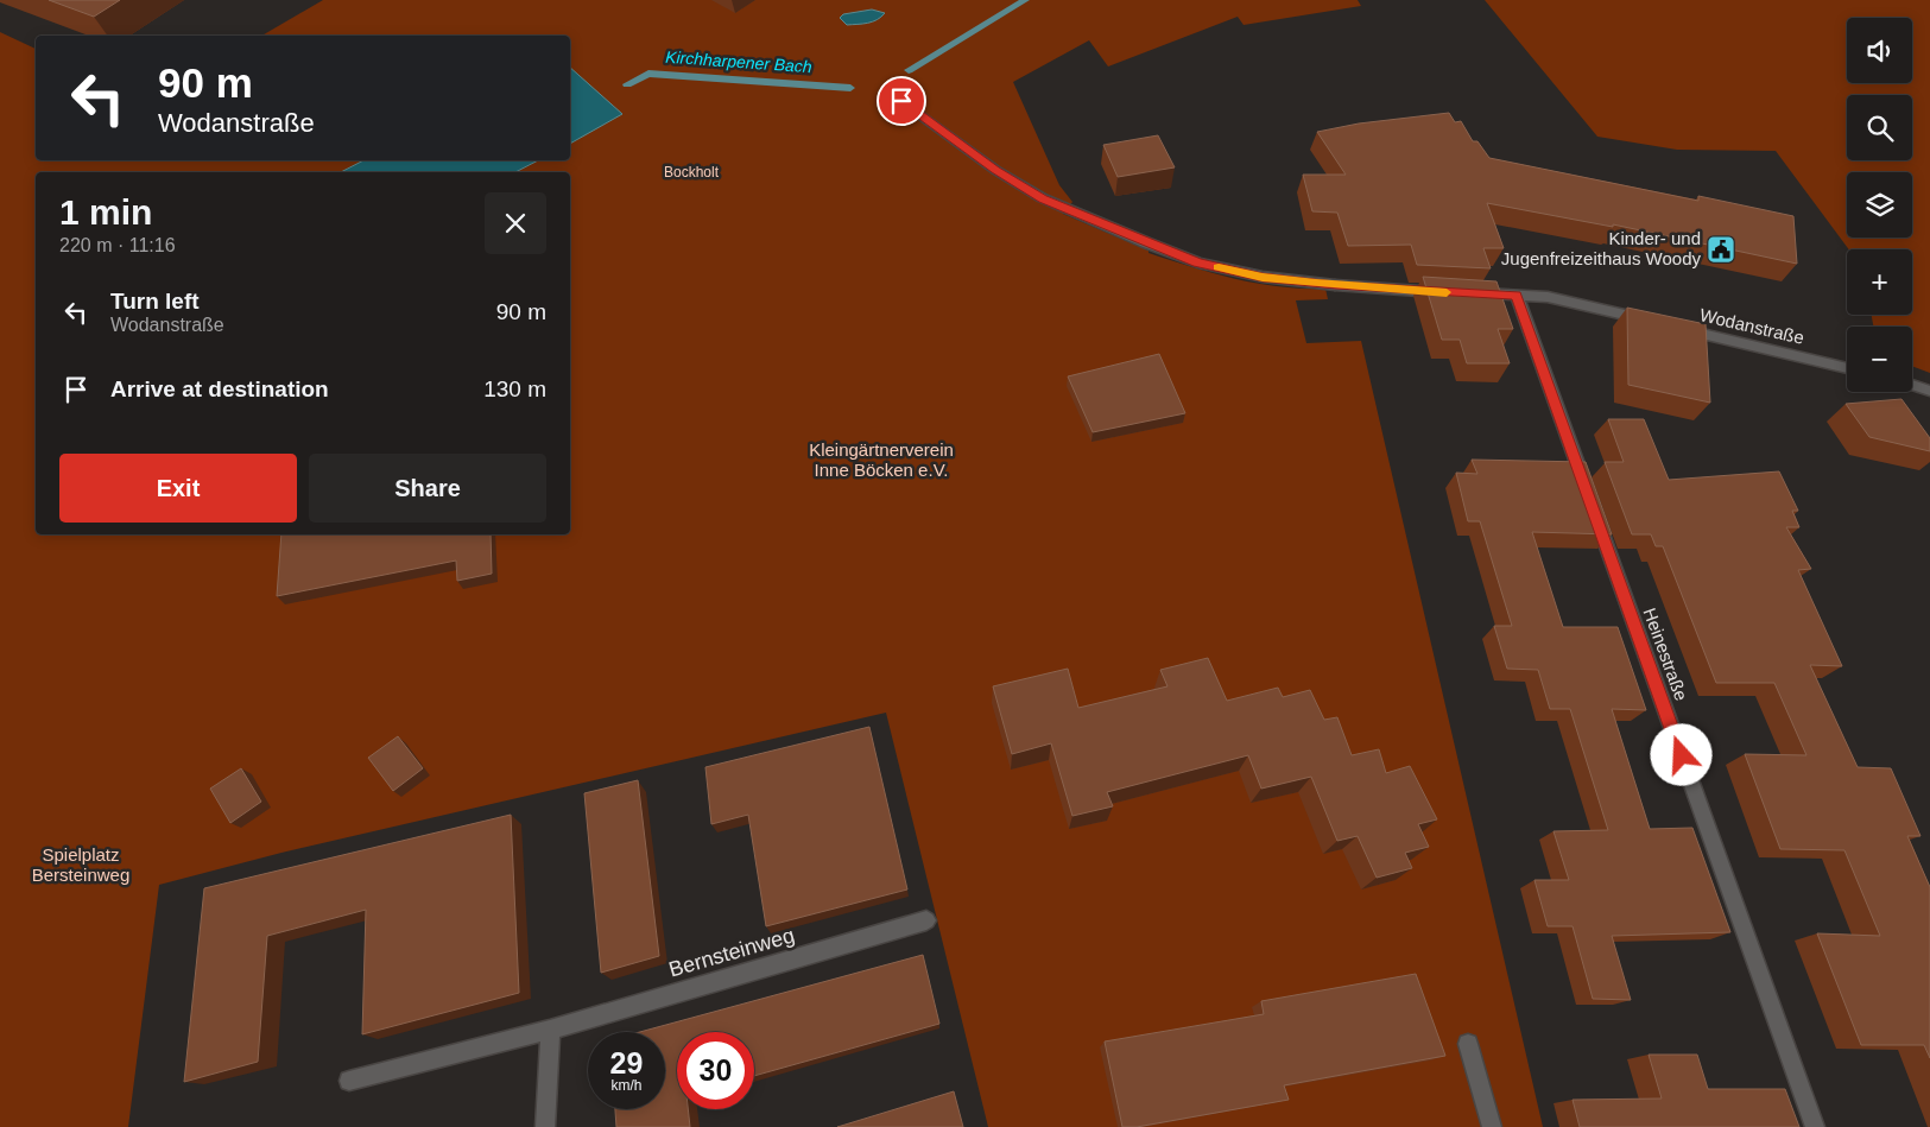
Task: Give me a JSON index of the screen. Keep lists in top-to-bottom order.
{
  "streets": {
    "street": ["Wodanstraße", "Heinestraße", "Bernsteinweg"]
  },
  "water": ["Kirchharpener Bach"],
  "parks": ["Bockholt", "Kleingärtnerverein Inne Böcken e.V.", "Spielplatz Bersteinweg"],
  "places": {
    "public building": ["Kinder- und Jugenfreizeithaus Woody"]
  },
  "page": {
    "map_buttons": ["+", "−"],
    "turn": ["90 m", "Wodanstraße"],
    "heading": ["1 min", "220 m · 11:16"],
    "list": [
      {
        "name": "Turn left",
        "note": "Wodanstraße",
        "value": "90 m"
      },
      {
        "name": "Arrive at destination",
        "value": "130 m"
      }
    ],
    "buttons": ["Exit", "Share"],
    "speed": "29 km/h",
    "limit": "30"
  }
}
